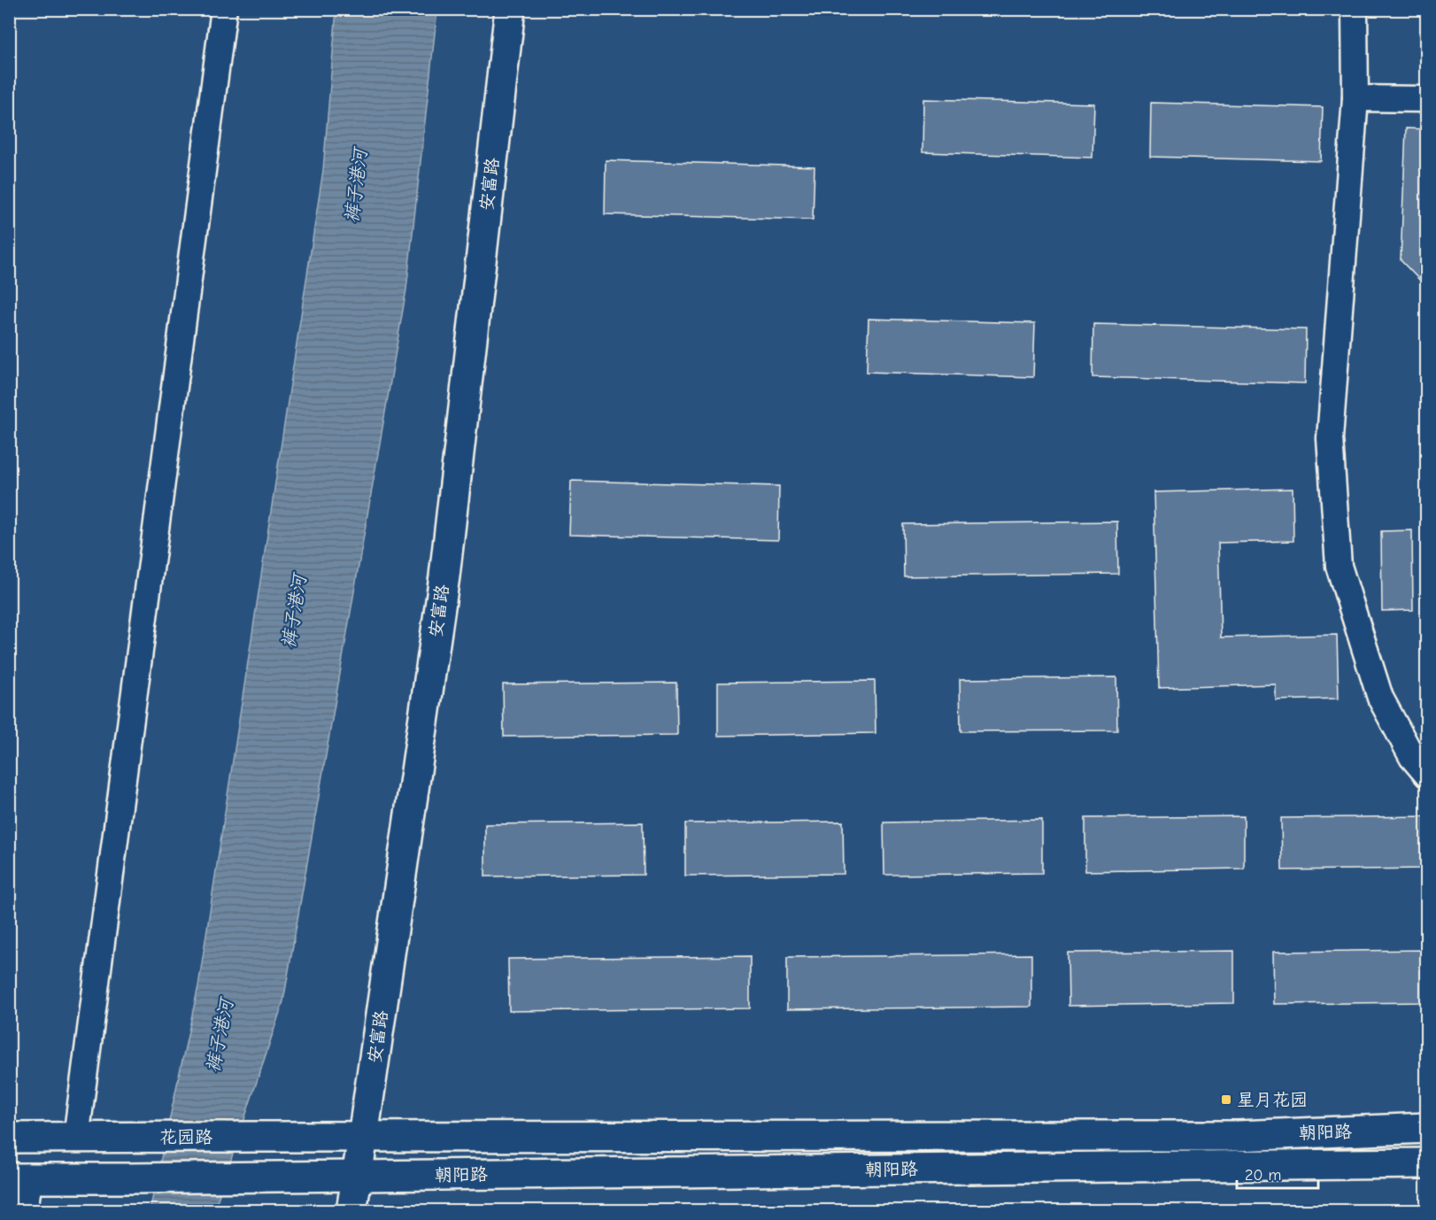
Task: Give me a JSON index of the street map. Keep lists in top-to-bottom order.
{
  "streets": {
    "main road": ["安富路", "朝阳路", "花园路"]
  },
  "crossings": [
    ["安富路", "朝阳路"],
    ["安富路", "花园路"],
    ["朝阳路", "花园路"]
  ],
  "water": ["裤子港河"],
  "places": {
    "transit": ["星月花园"]
  },
  "scale_bar": "20 m"
}
